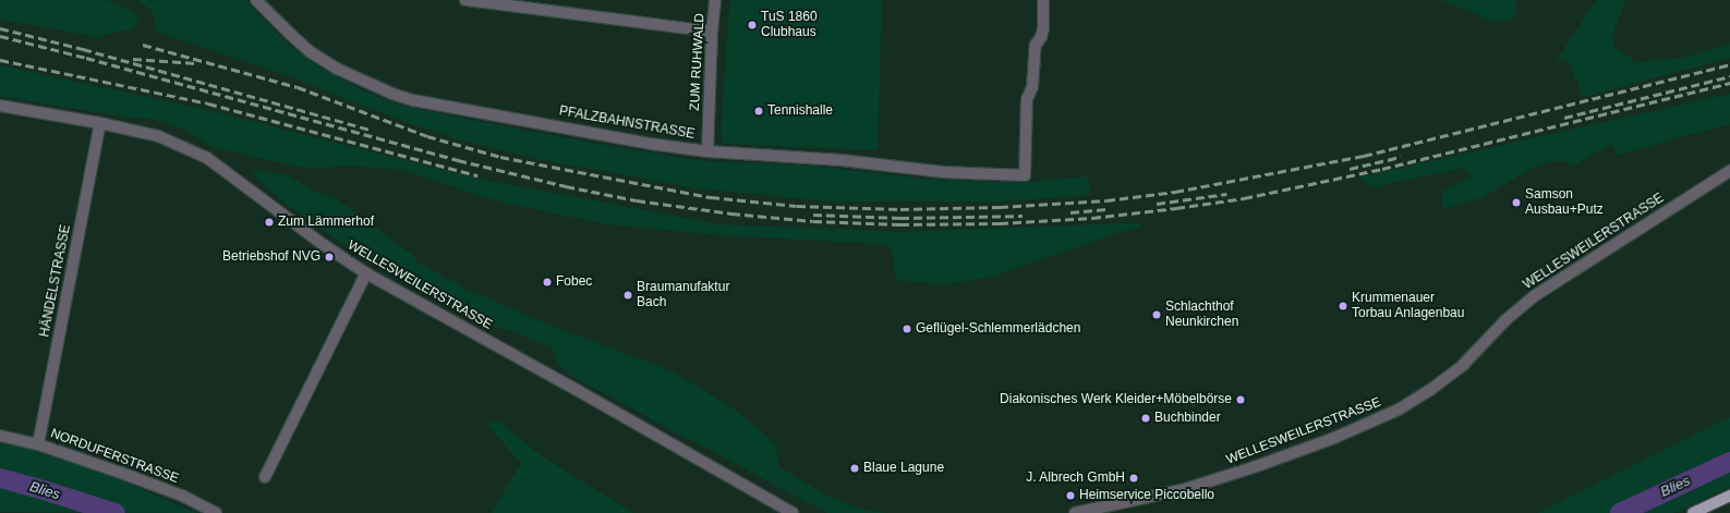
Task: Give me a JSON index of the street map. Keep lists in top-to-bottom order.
{
  "streets": {
    "street": [
      "ZUM RUHWALD",
      "PFALZBAHNSTRASSE",
      "WELLESWEILERSTRASSE",
      "HÄNDELSTRASSE",
      "NORDUFERSTRASSE"
    ]
  },
  "crossings": [
    ["ZUM RUHWALD", "PFALZBAHNSTRASSE"],
    ["WELLESWEILERSTRASSE", "HÄNDELSTRASSE"],
    ["HÄNDELSTRASSE", "NORDUFERSTRASSE"]
  ],
  "water": ["Blies"],
  "places": [
    "TuS 1860 Clubhaus",
    "Tennishalle",
    "Samson Ausbau+Putz",
    "Zum Lämmerhof",
    "Betriebshof NVG",
    "Fobec",
    "Braumanufaktur Bach",
    "Krummenauer Torbau Anlagenbau",
    "Schlachthof Neunkirchen",
    "Geflügel-Schlemmerlädchen",
    "Diakonisches Werk Kleider+Möbelbörse",
    "Buchbinder",
    "Blaue Lagune",
    "J. Albrech GmbH",
    "Heimservice Piccobello"
  ]
}
